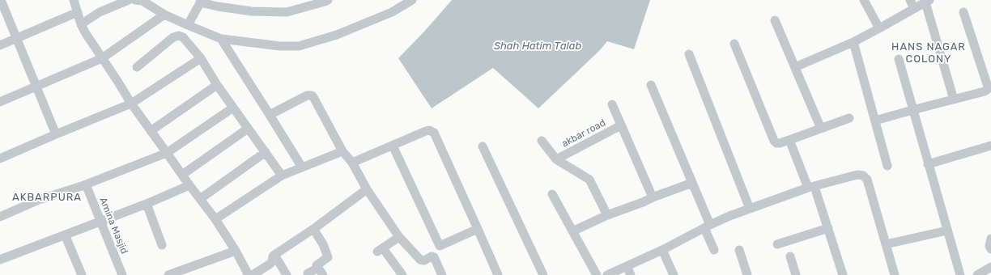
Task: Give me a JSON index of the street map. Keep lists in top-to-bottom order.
{
  "streets": {
    "street": ["akbar road", "Amina Masjid"]
  },
  "districts": ["HANS NAGAR COLONY", "AKBARPURA"],
  "water": ["Shah Hatim Talab"]
}
